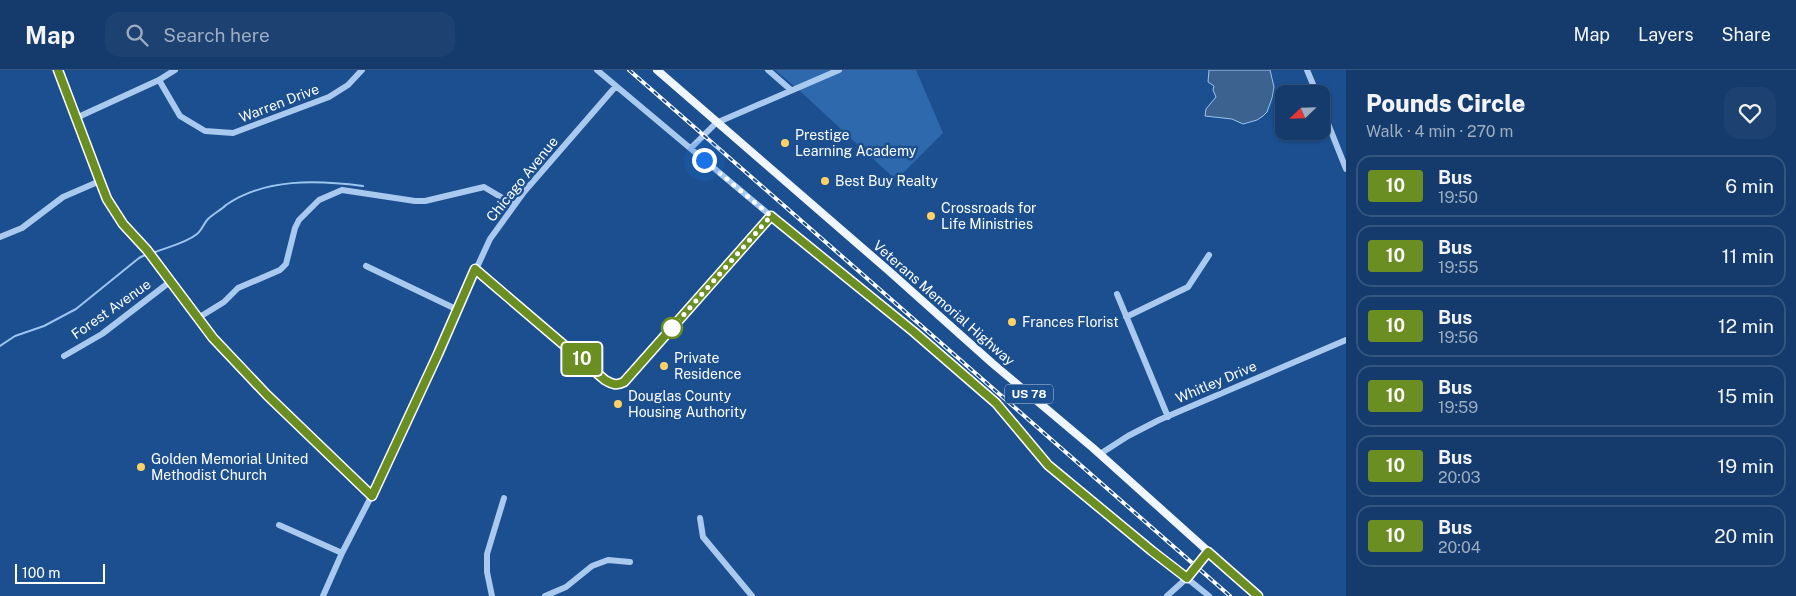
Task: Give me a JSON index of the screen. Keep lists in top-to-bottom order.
{
  "streets": {
    "main road": ["Veterans Memorial Highway", "US 78"],
    "street": [
      "Warren Drive",
      "Chicago Avenue",
      "Forest Avenue",
      "Whitley Drive"
    ]
  },
  "crossings": [
    ["Veterans Memorial Highway", "Whitley Drive"]
  ],
  "places": [
    "Prestige Learning Academy",
    "Best Buy Realty",
    "Crossroads for Life Ministries",
    "Frances Florist",
    "Private Residence",
    "Douglas County Housing Authority",
    "Golden Memorial United Methodist Church"
  ],
  "lines": ["bus line 10"],
  "scale_bar": "100 m",
  "north": "bottom left",
  "page": {
    "header": "Map",
    "search": "Search here",
    "nav": ["Map", "Layers", "Share"],
    "on_map": "10",
    "heading": ["Pounds Circle", "Walk · 4 min · 270 m"],
    "list": [
      {
        "mark": "10",
        "name": "Bus",
        "note": "19:50",
        "value": "6 min"
      },
      {
        "mark": "10",
        "name": "Bus",
        "note": "19:55",
        "value": "11 min"
      },
      {
        "mark": "10",
        "name": "Bus",
        "note": "19:56",
        "value": "12 min"
      },
      {
        "mark": "10",
        "name": "Bus",
        "note": "19:59",
        "value": "15 min"
      },
      {
        "mark": "10",
        "name": "Bus",
        "note": "20:03",
        "value": "19 min"
      },
      {
        "mark": "10",
        "name": "Bus",
        "note": "20:04",
        "value": "20 min"
      }
    ],
    "scale": "100 m"
  }
}
